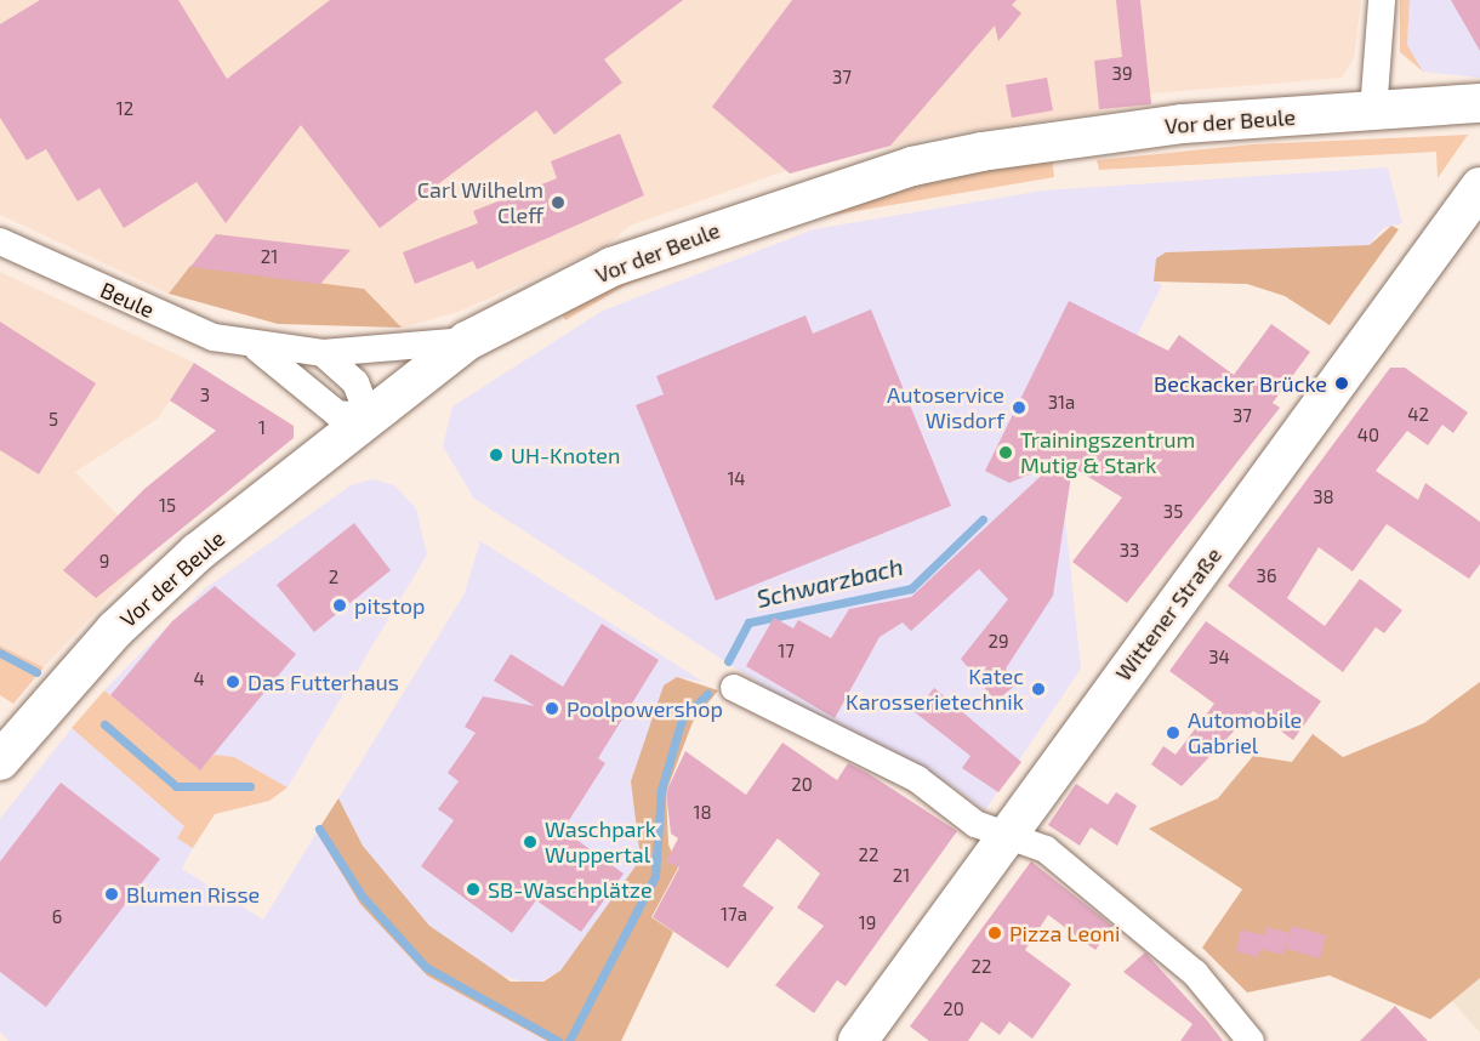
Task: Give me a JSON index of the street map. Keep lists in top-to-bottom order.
{
  "streets": {
    "main road": ["Vor der Beule", "Wittener Straße"],
    "street": ["Beule"]
  },
  "crossings": [
    ["Vor der Beule", "Beule"]
  ],
  "water": ["Schwarzbach"],
  "places": [
    "Carl Wilhelm Cleff",
    "Beckacker Brücke",
    "Autoservice Wisdorf",
    "Trainingszentrum Mutig & Stark",
    "UH-Knoten",
    "pitstop",
    "Das Futterhaus",
    "Katec Karosserietechnik",
    "Poolpowershop",
    "Automobile Gabriel",
    "Waschpark Wuppertal",
    "SB-Waschplätze",
    "Blumen Risse",
    "Pizza Leoni"
  ],
  "house_numbers": [
    "39",
    "37",
    "12",
    "21",
    "3",
    "31a",
    "42",
    "37",
    "5",
    "1",
    "40",
    "14",
    "38",
    "15",
    "35",
    "33",
    "9",
    "36",
    "2",
    "29",
    "17",
    "34",
    "4",
    "20",
    "18",
    "22",
    "21",
    "17a",
    "6",
    "19",
    "22",
    "20"
  ]
}
